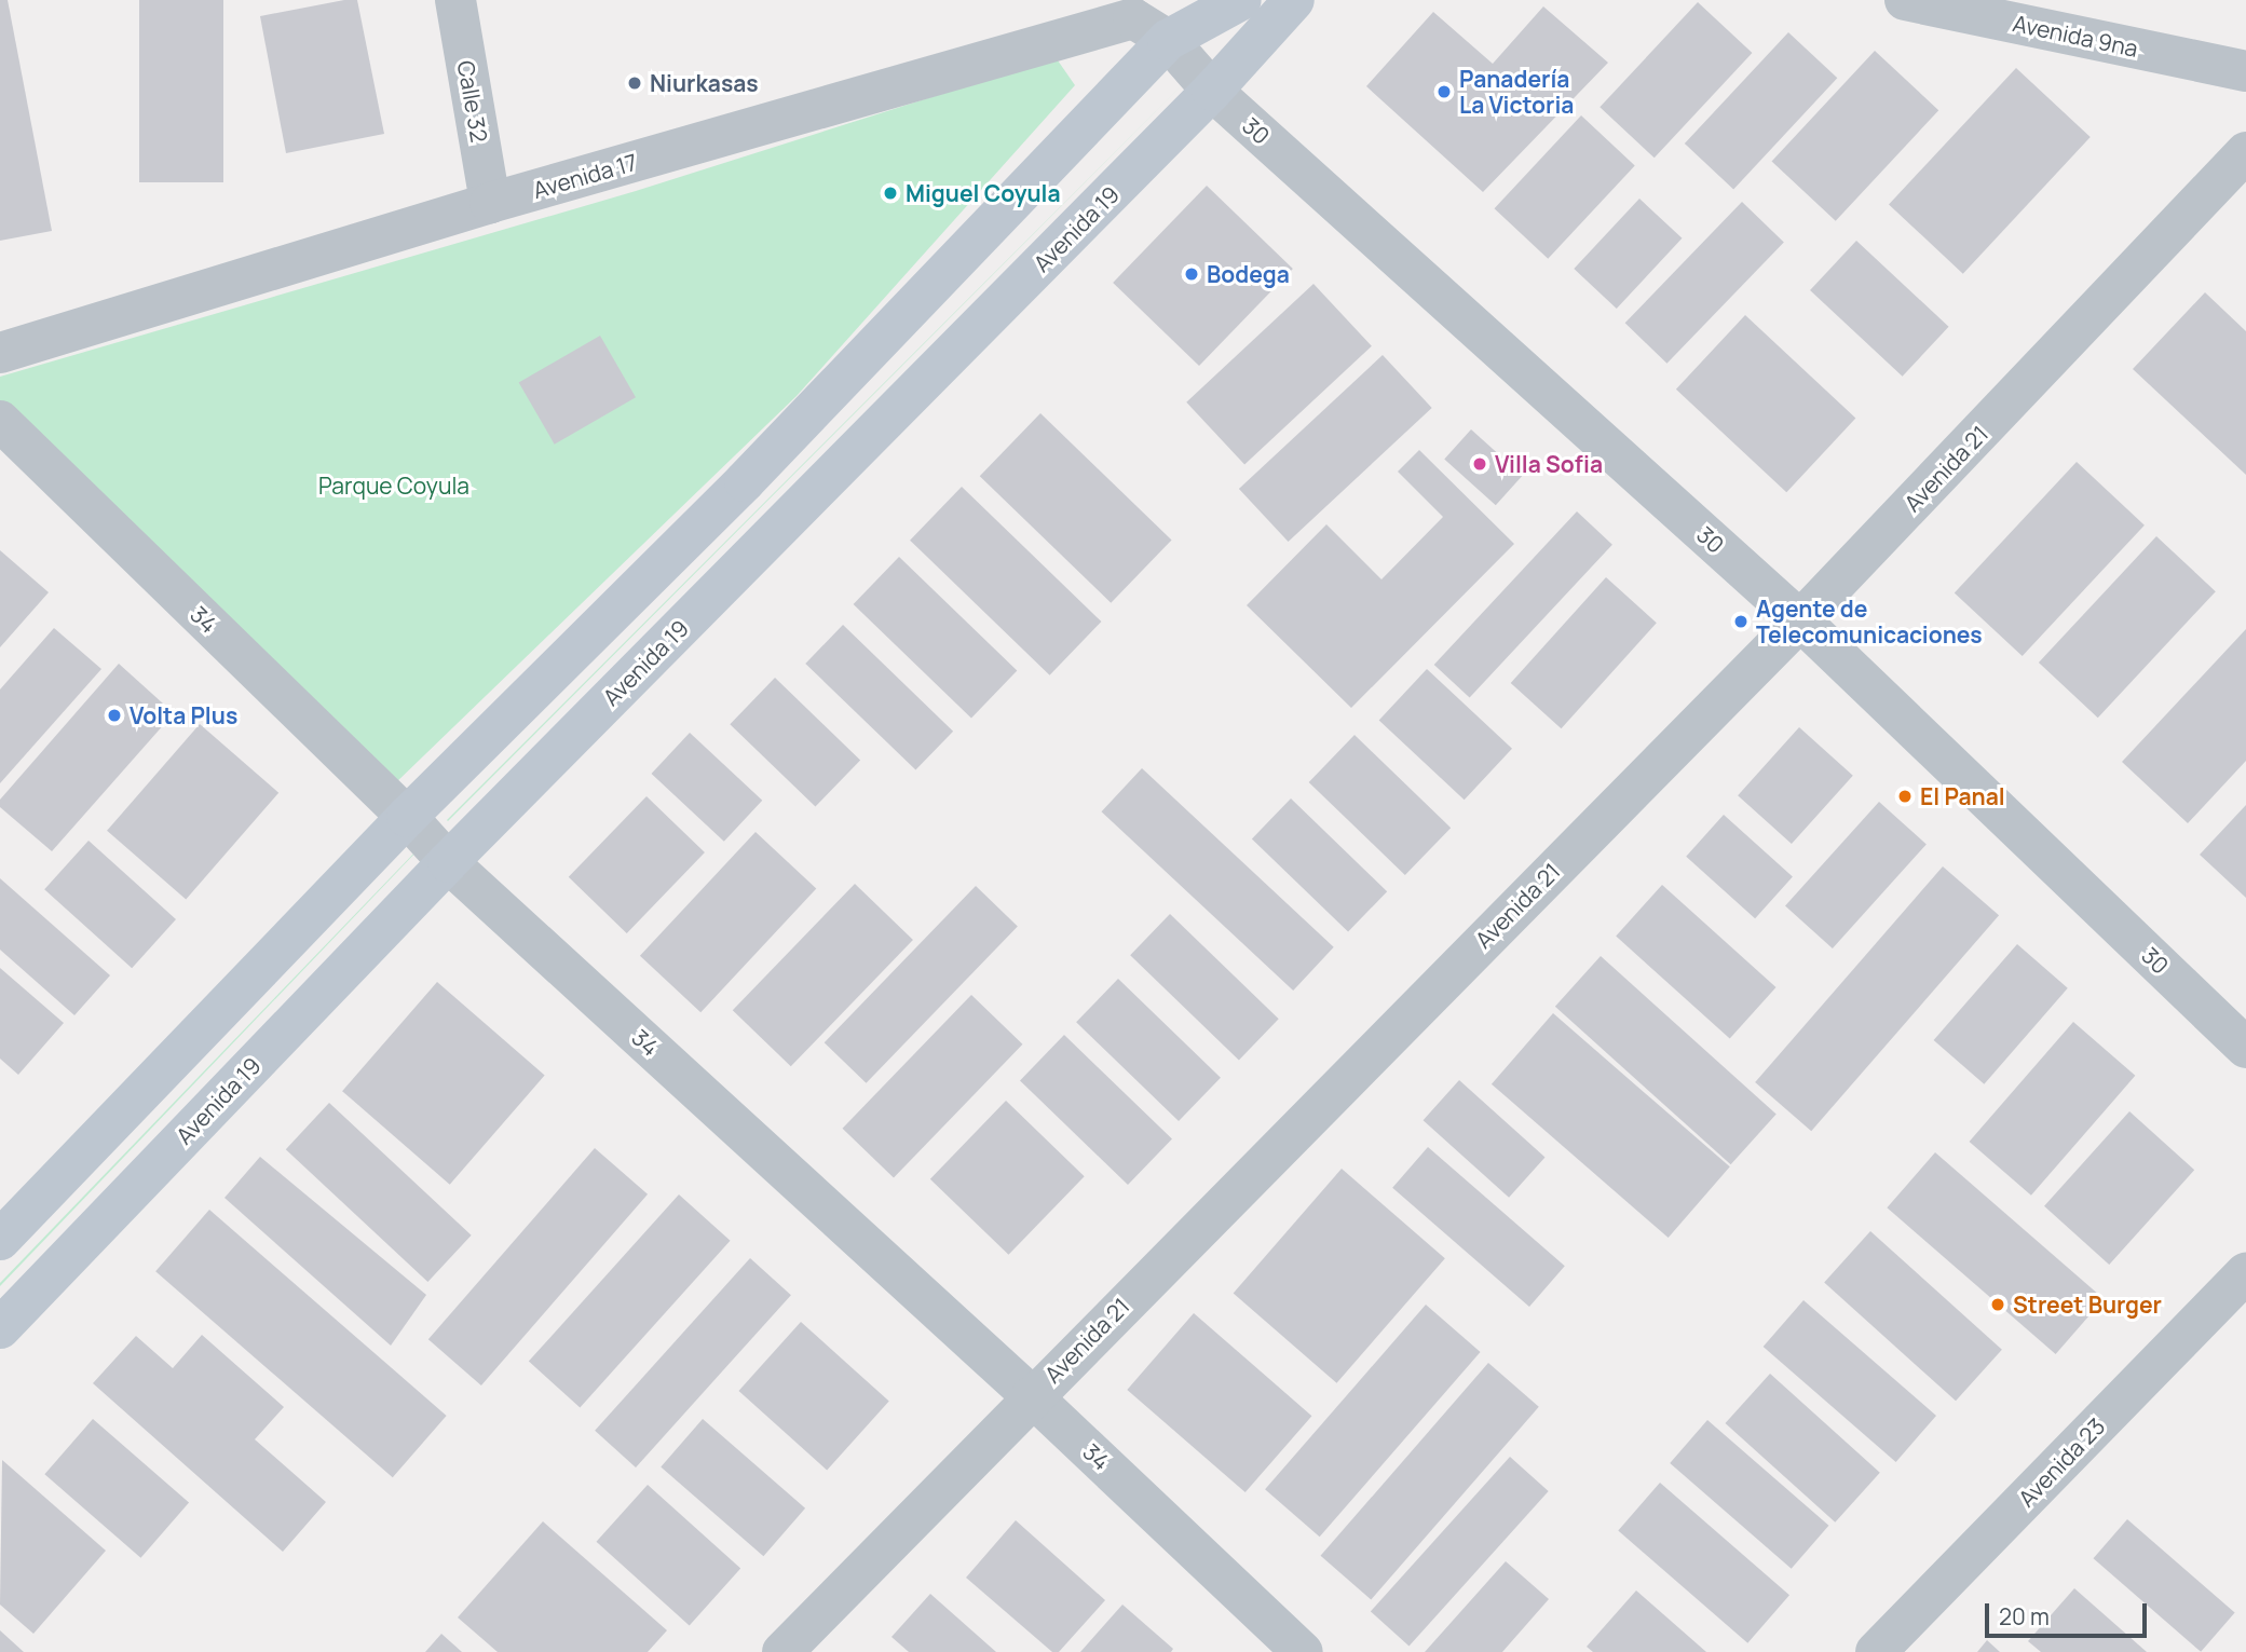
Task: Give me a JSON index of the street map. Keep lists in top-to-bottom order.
{
  "streets": {
    "main road": ["Avenida 19"],
    "street": [
      "Avenida 9na",
      "Calle 32",
      "30",
      "Avenida 17",
      "Avenida 21",
      "34",
      "Avenida 23"
    ]
  },
  "crossings": [
    ["Calle 32", "Avenida 17"],
    ["30", "Avenida 17"],
    ["30", "Avenida 19"],
    ["30", "Avenida 21"],
    ["Avenida 19", "34"],
    ["Avenida 21", "34"]
  ],
  "parks": ["Parque Coyula"],
  "places": [
    "Niurkasas",
    "Panadería La Victoria",
    "Miguel Coyula",
    "Bodega",
    "Villa Sofia",
    "Agente de Telecomunicaciones",
    "Volta Plus",
    "El Panal",
    "Street Burger"
  ],
  "scale_bar": "20 m"
}
